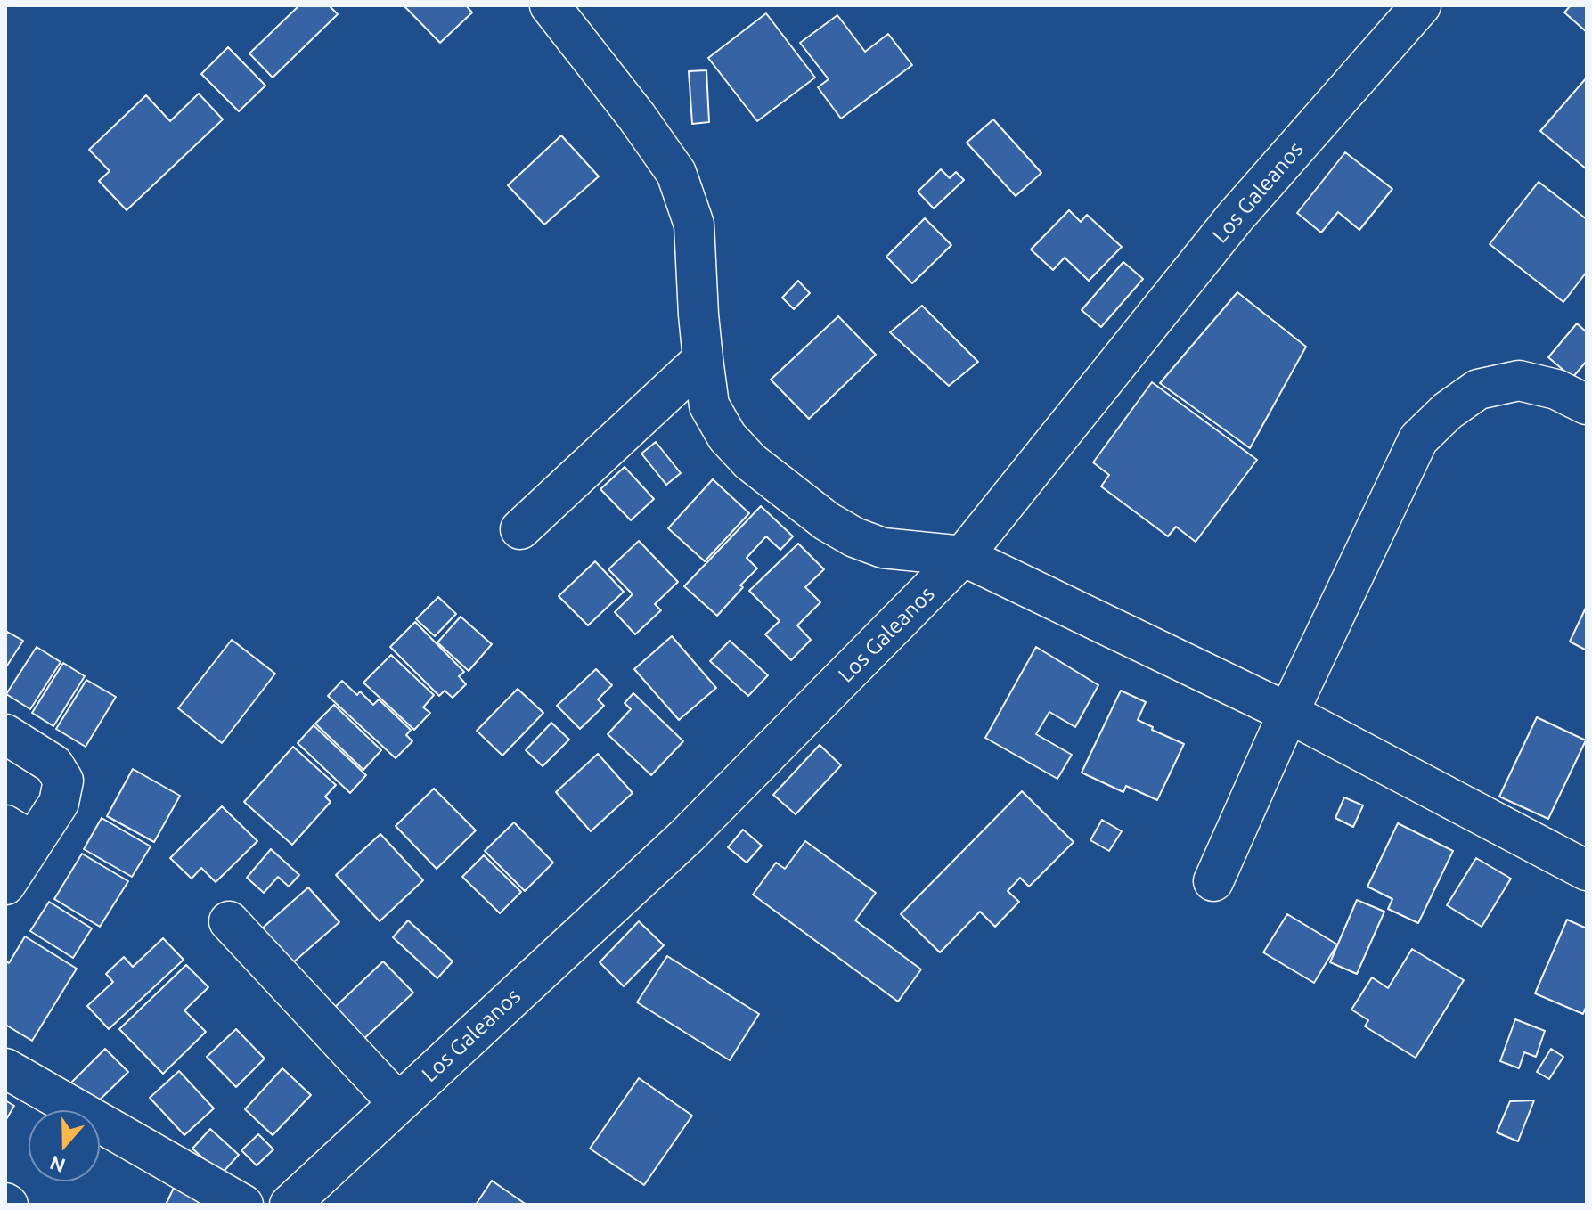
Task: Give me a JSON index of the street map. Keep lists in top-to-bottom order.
{
  "streets": {
    "street": ["Los Galeanos"]
  },
  "north": "bottom"
}
